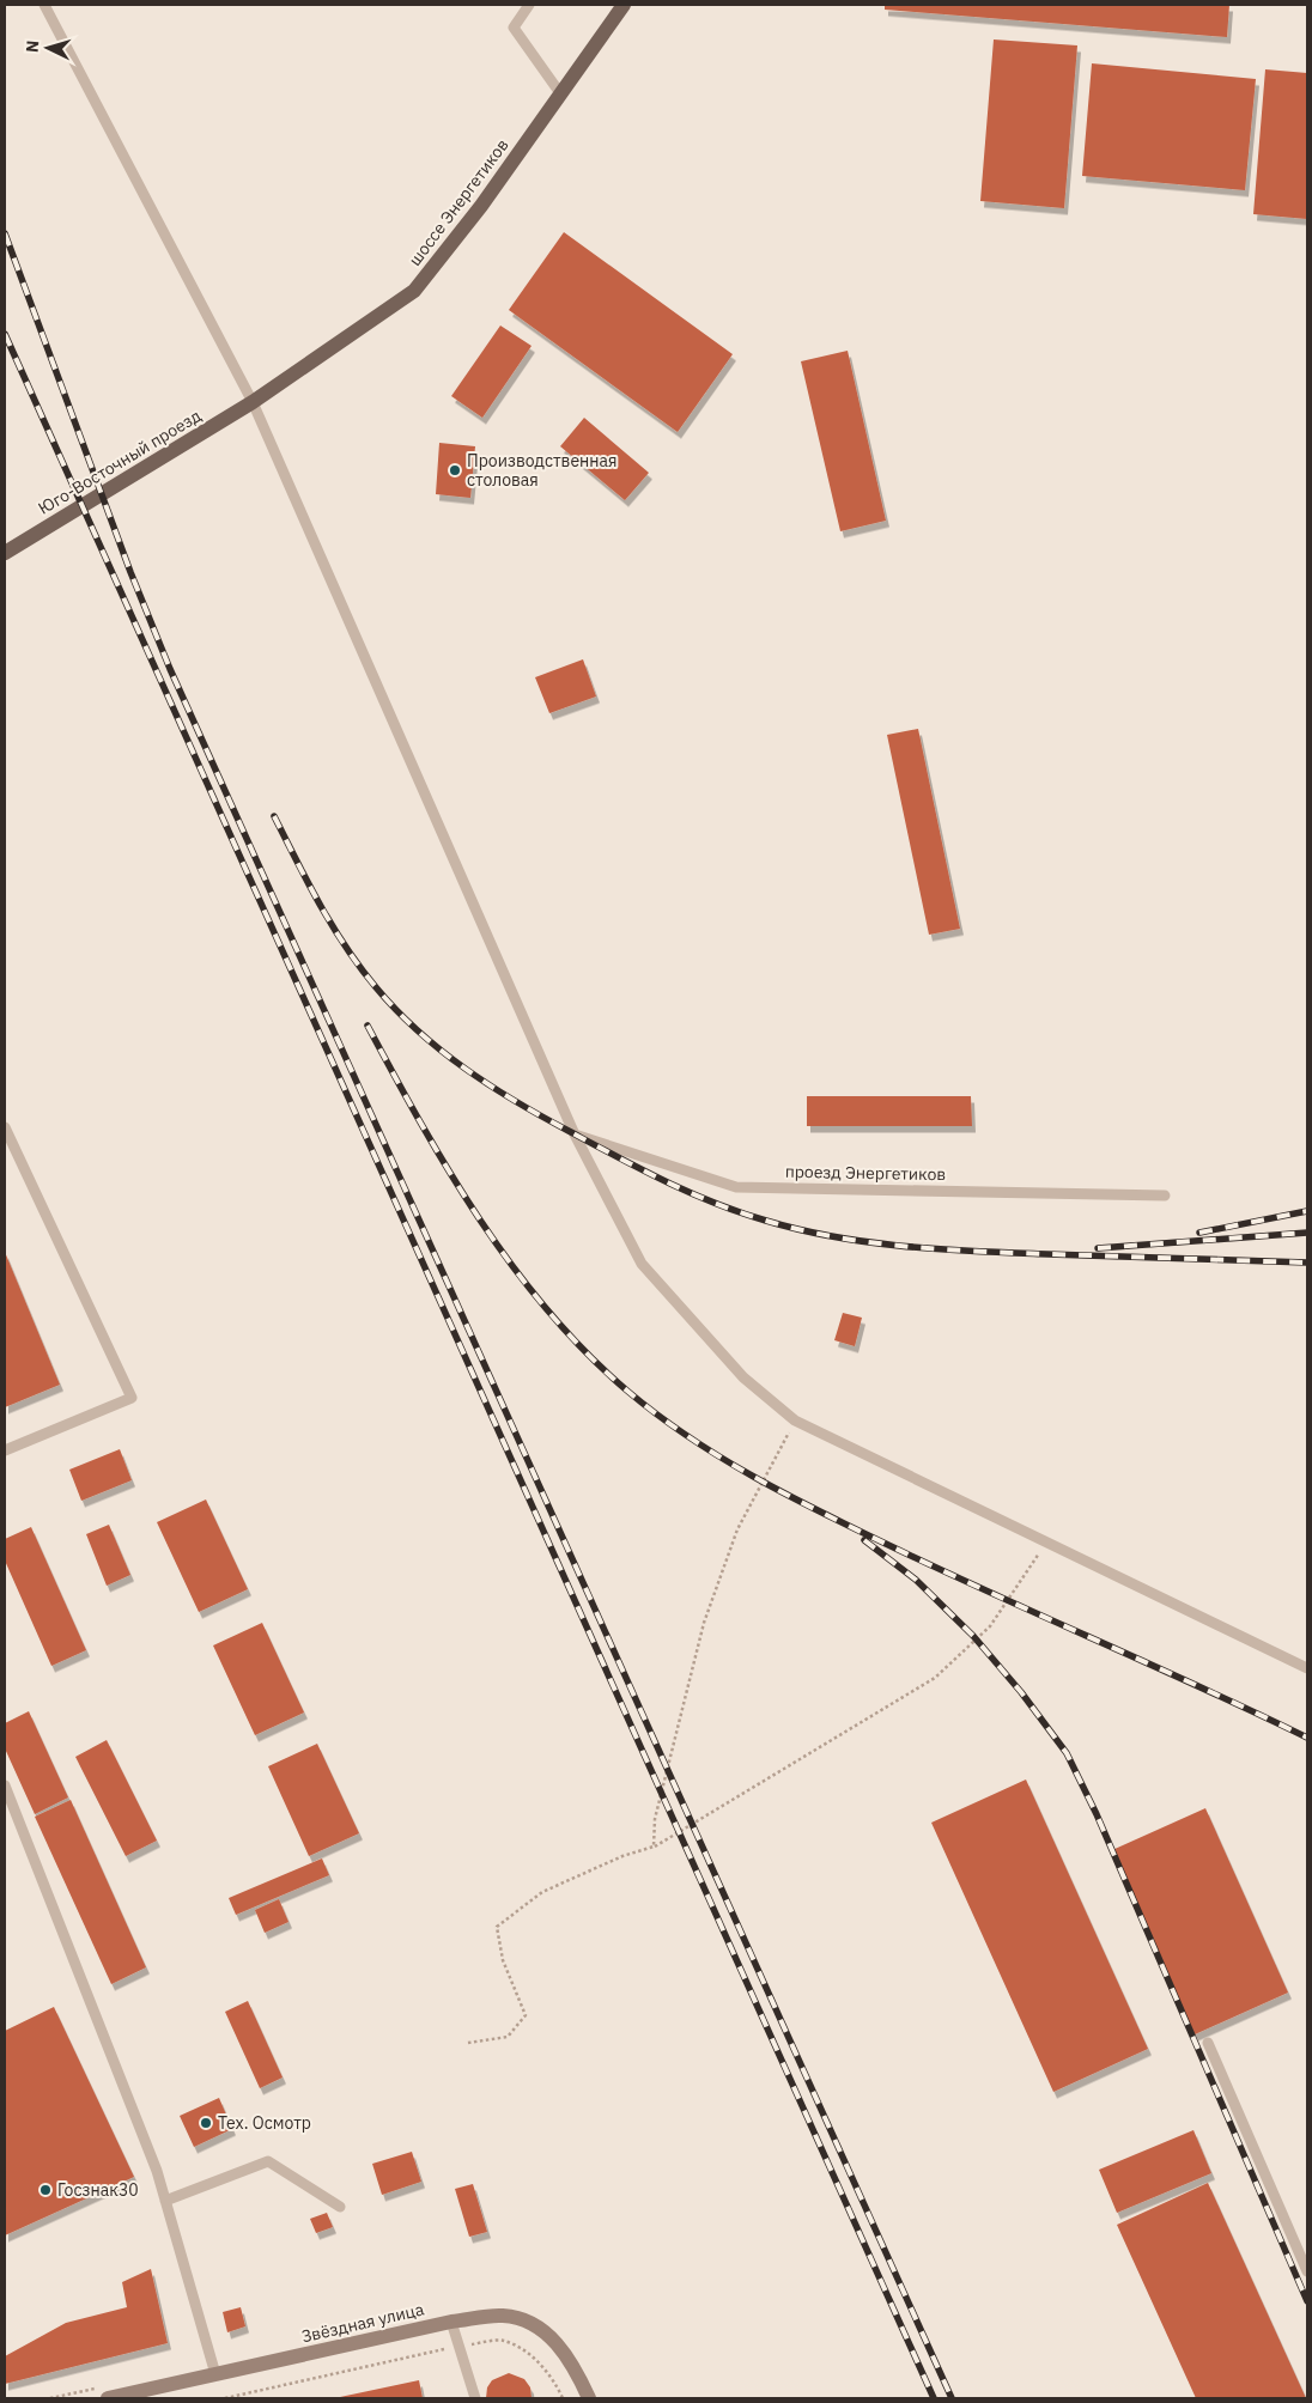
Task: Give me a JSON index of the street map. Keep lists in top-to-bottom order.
{
  "streets": {
    "main road": ["шоссе Энергетиков", "Юго-Восточный проезд", "Звёздная улица"],
    "lane": ["проезд Энергетиков"]
  },
  "crossings": [
    ["шоссе Энергетиков", "Юго-Восточный проезд"]
  ],
  "places": ["Производственная столовая", "Тех. Осмотр", "Госзнак30"],
  "north": "left"
}
